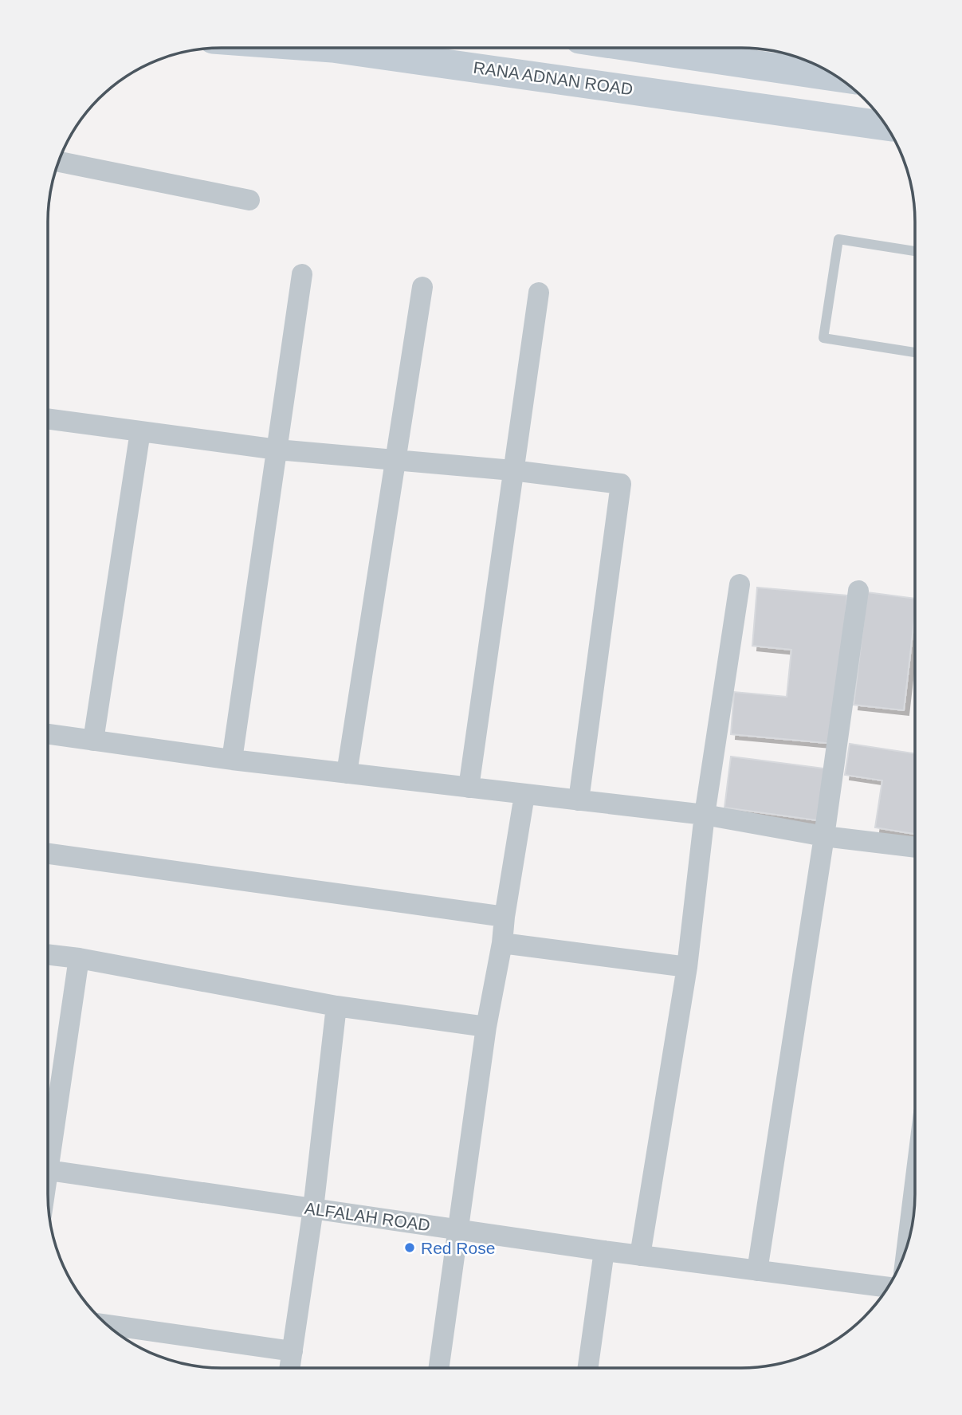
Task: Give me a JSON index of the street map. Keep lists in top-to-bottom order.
{
  "streets": {
    "street": ["RANA ADNAN ROAD", "ALFALAH ROAD"]
  },
  "places": ["Red Rose"]
}
